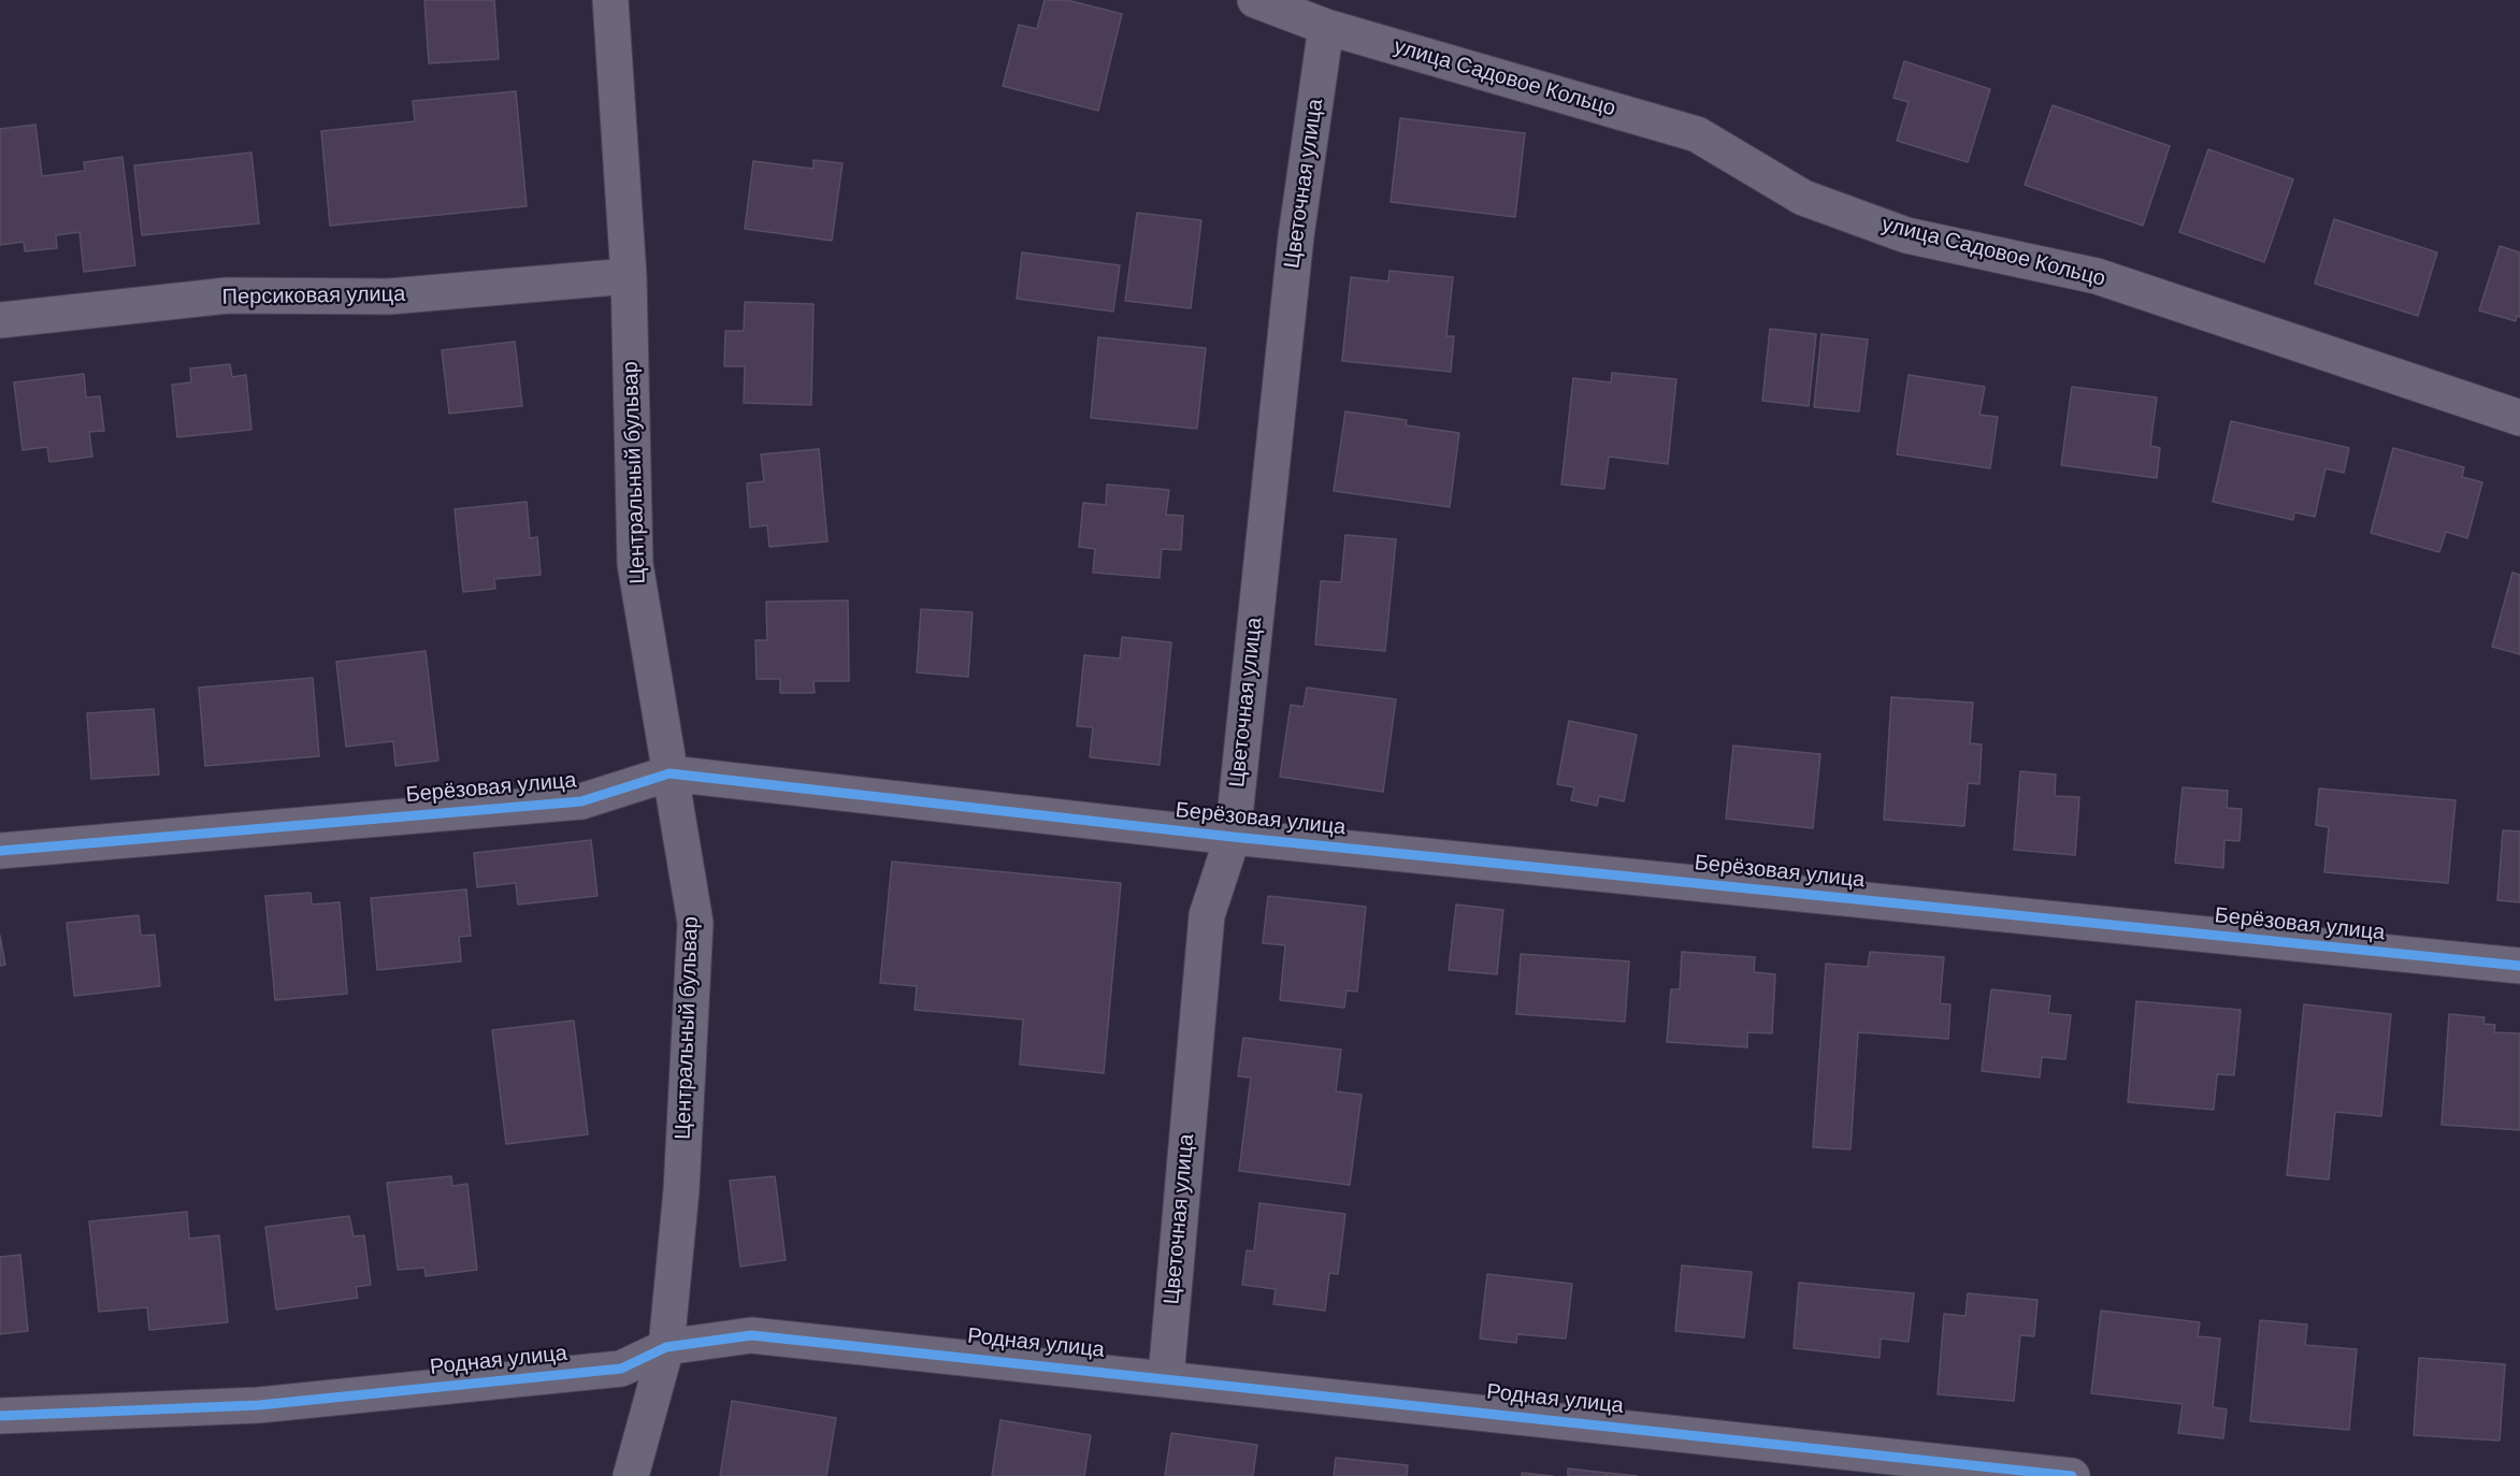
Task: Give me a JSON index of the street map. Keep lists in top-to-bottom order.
{
  "streets": {
    "street": [
      "улица Садовое Кольцо",
      "Цветочная улица",
      "Персиковая улица",
      "Центральный бульвар",
      "Берёзовая улица",
      "Родная улица"
    ]
  },
  "crossings": [
    ["улица Садовое Кольцо", "Цветочная улица"],
    ["Цветочная улица", "Берёзовая улица"],
    ["Цветочная улица", "Родная улица"],
    ["Персиковая улица", "Центральный бульвар"],
    ["Центральный бульвар", "Берёзовая улица"],
    ["Центральный бульвар", "Родная улица"]
  ]
}
